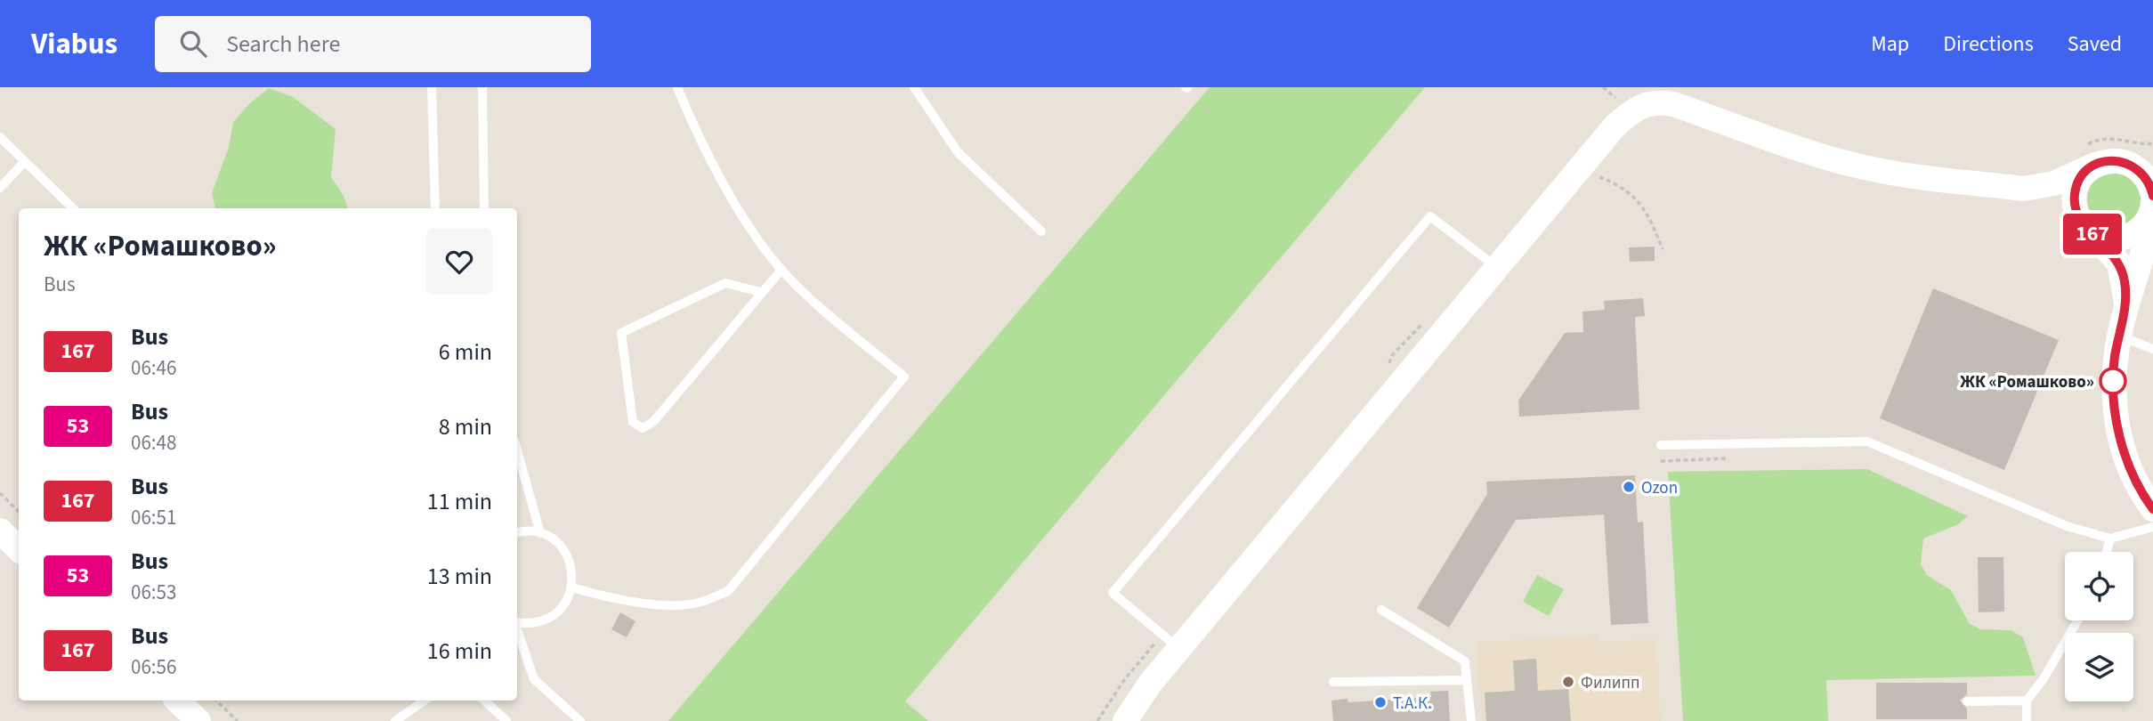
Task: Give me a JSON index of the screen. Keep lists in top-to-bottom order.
{
  "places": [
    "ЖК «Ромашково»",
    "Ozon",
    "Филипп",
    "Т.А.К."
  ],
  "lines": ["bus line 167"],
  "page": {
    "header": "Viabus",
    "search": "Search here",
    "nav": ["Map", "Directions", "Saved"],
    "on_map": "167",
    "heading": ["ЖК «Ромашково»", "Bus"],
    "list": [
      {
        "mark": "167",
        "name": "Bus",
        "note": "06:46",
        "value": "6 min"
      },
      {
        "mark": "53",
        "name": "Bus",
        "note": "06:48",
        "value": "8 min"
      },
      {
        "mark": "167",
        "name": "Bus",
        "note": "06:51",
        "value": "11 min"
      },
      {
        "mark": "53",
        "name": "Bus",
        "note": "06:53",
        "value": "13 min"
      },
      {
        "mark": "167",
        "name": "Bus",
        "note": "06:56",
        "value": "16 min"
      }
    ]
  }
}
